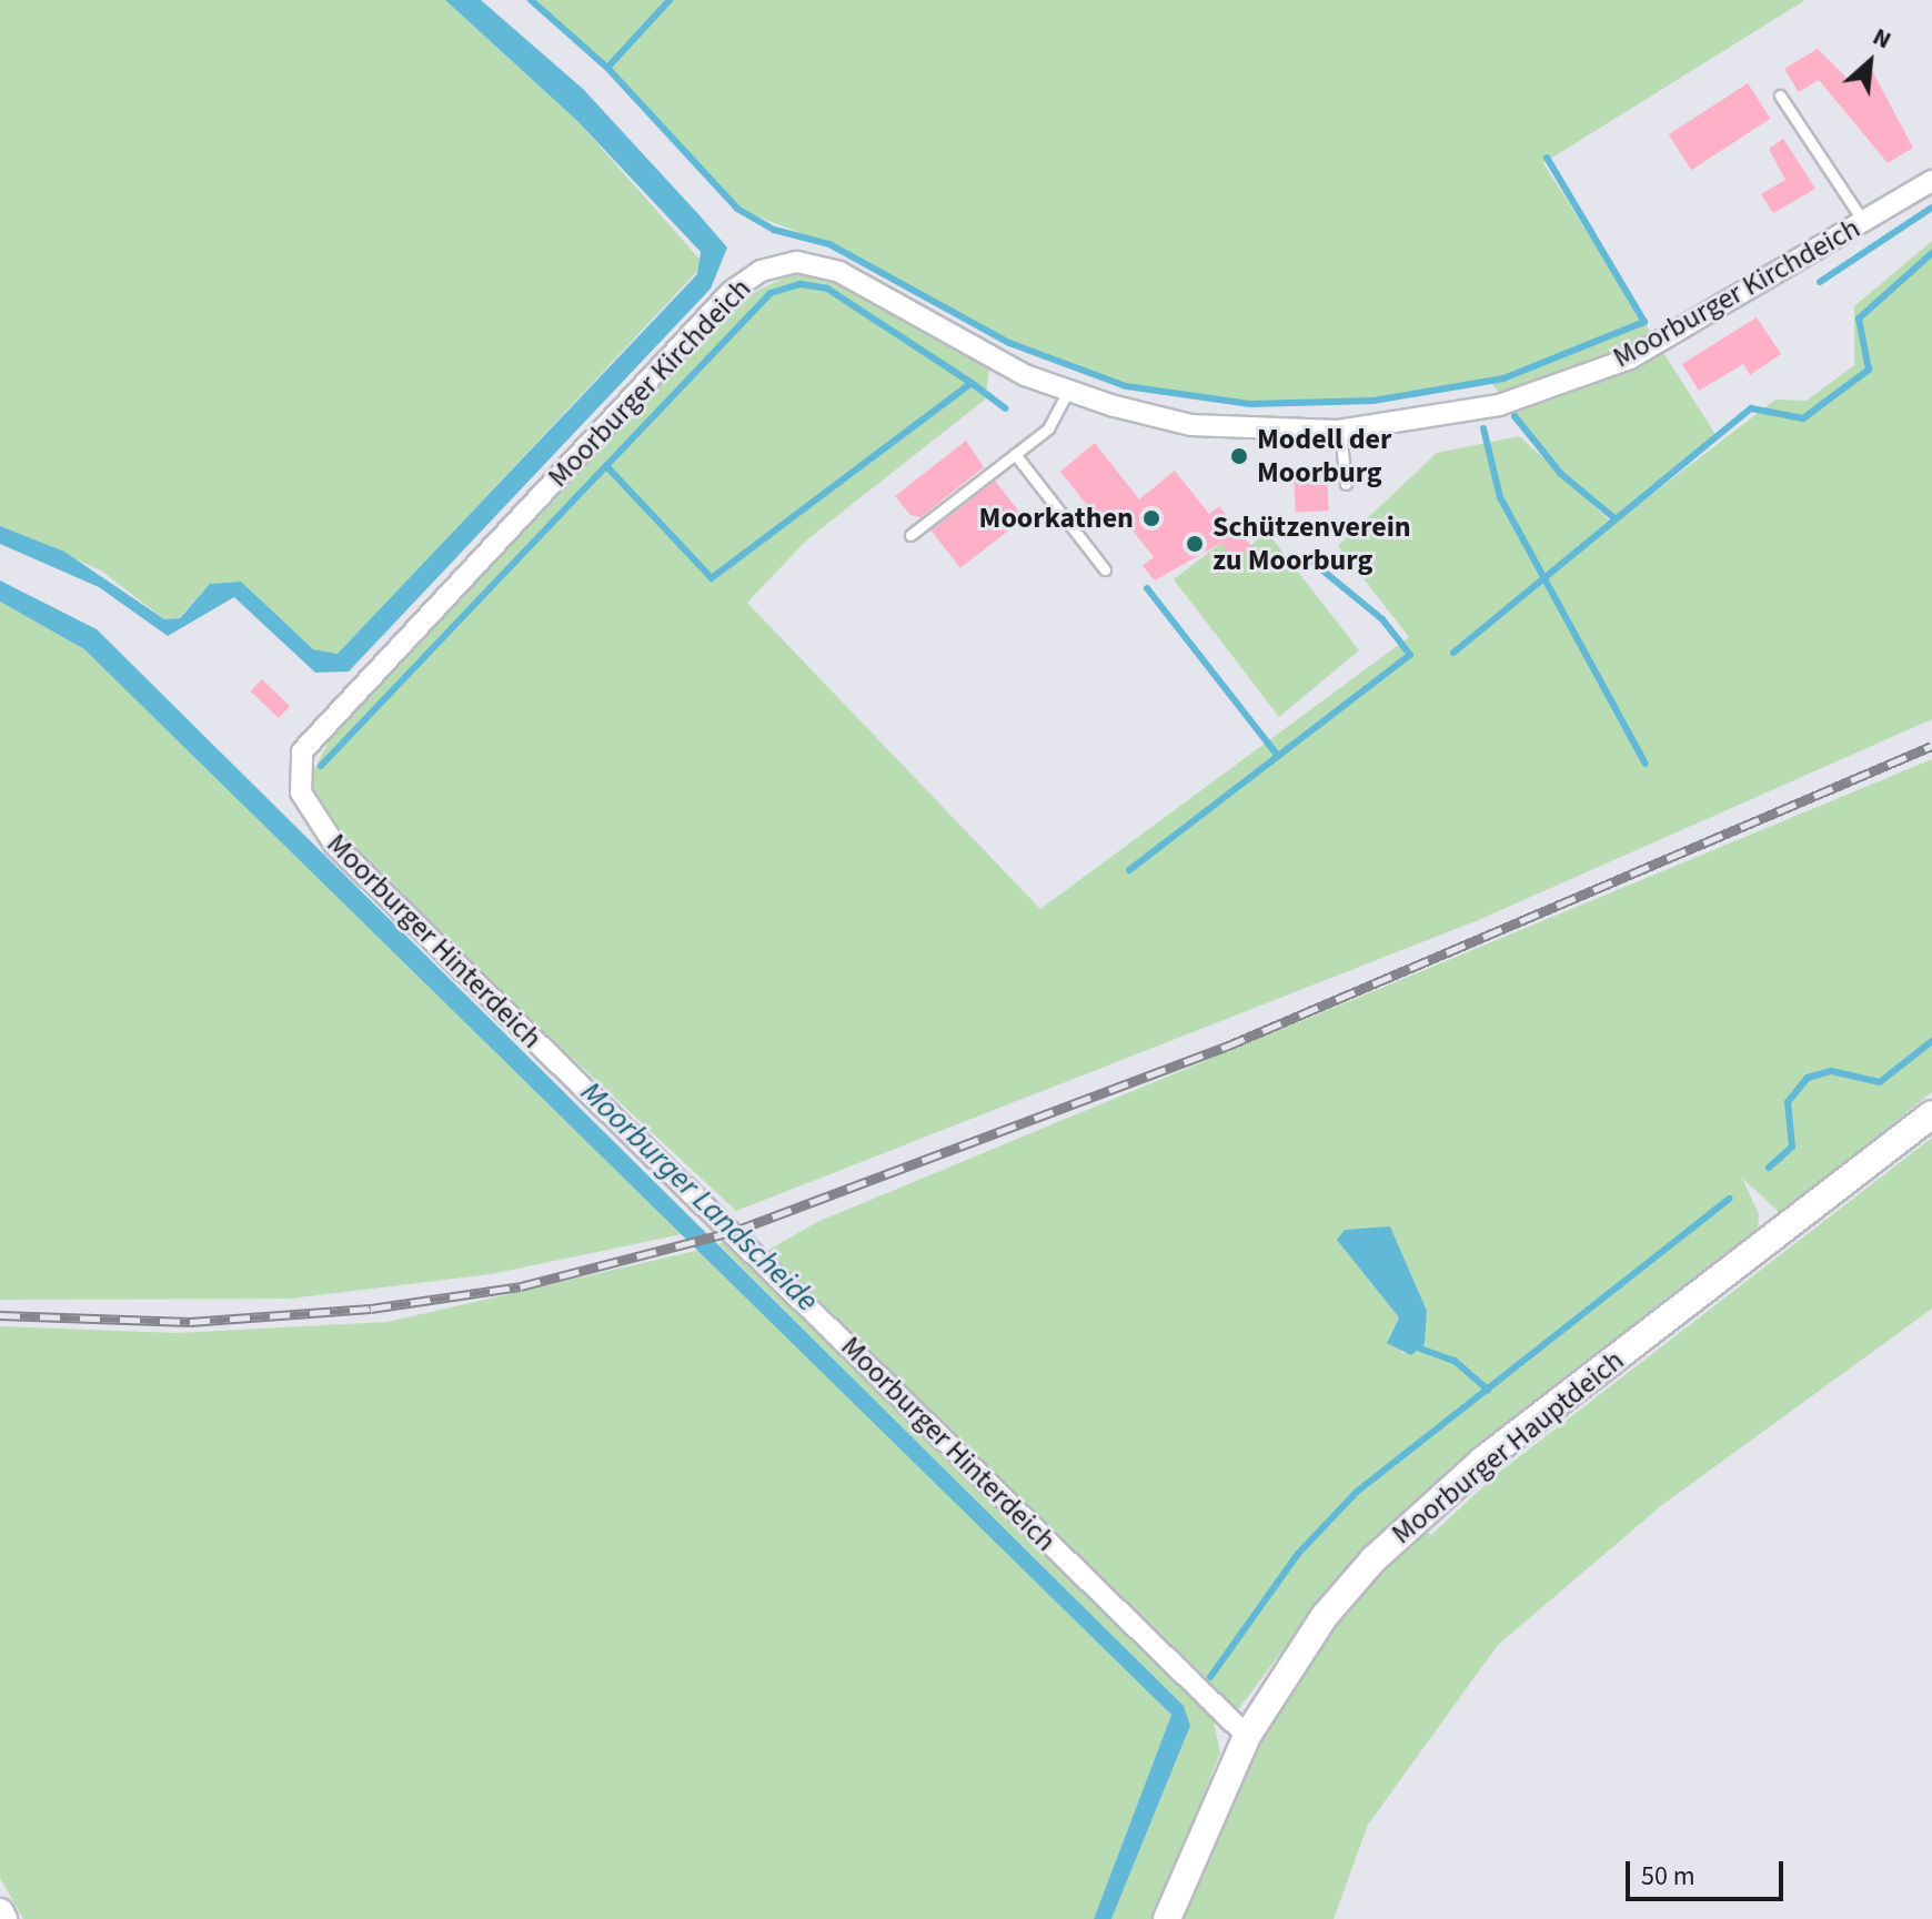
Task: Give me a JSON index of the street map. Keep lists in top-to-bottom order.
{
  "streets": {
    "main road": ["Moorburger Hauptdeich"],
    "street": ["Moorburger Kirchdeich", "Moorburger Hinterdeich"]
  },
  "crossings": [
    ["Moorburger Kirchdeich", "Moorburger Hinterdeich"],
    ["Moorburger Hinterdeich", "Moorburger Hauptdeich"]
  ],
  "water": ["Moorburger Landscheide"],
  "places": ["Modell der Moorburg", "Moorkathen", "Schützenverein zu Moorburg"],
  "scale_bar": "50 m",
  "north": "top right"
}
